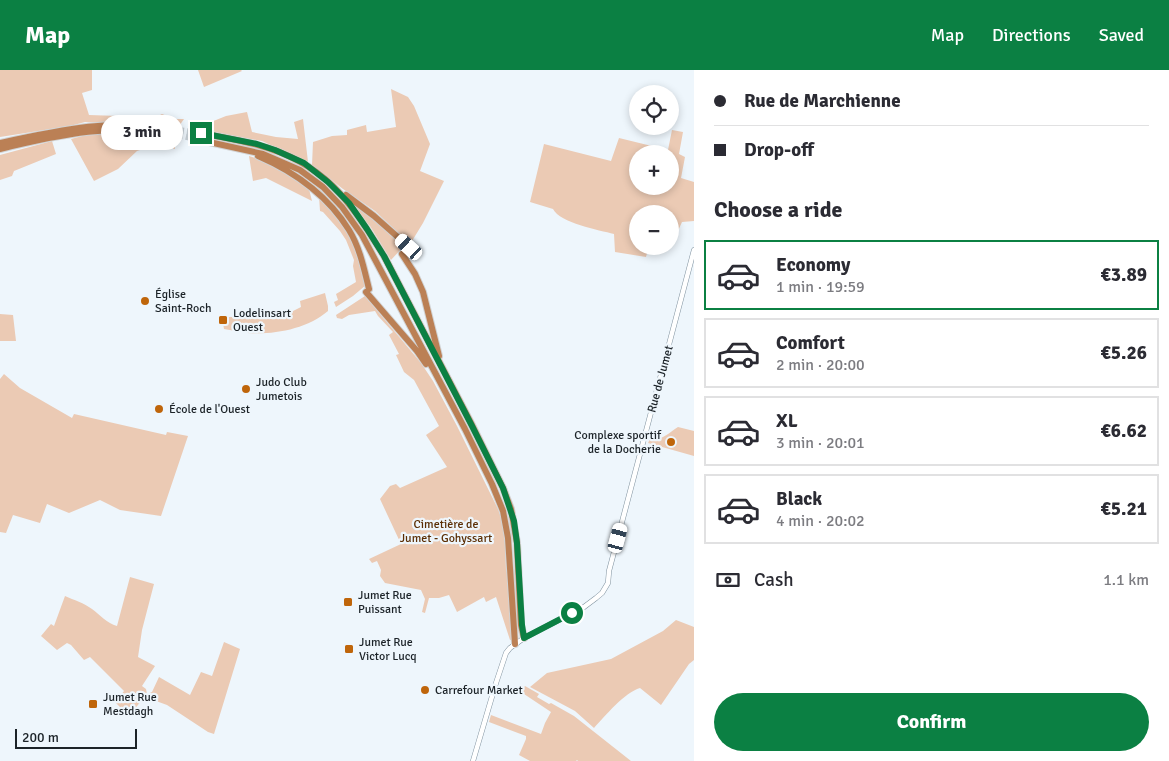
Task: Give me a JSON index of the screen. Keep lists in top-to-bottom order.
{
  "streets": {
    "street": ["Rue de Jumet"]
  },
  "parks": ["Cimetière de Jumet - Gohyssart"],
  "places": {
    "other": [
      "Église Saint-Roch",
      "Judo Club Jumetois",
      "École de l'Ouest",
      "Complexe sportif de la Docherie",
      "Carrefour Market"
    ],
    "transit": [
      "Lodelinsart Ouest",
      "Jumet Rue Puissant",
      "Jumet Rue Victor Lucq",
      "Jumet Rue Mestdagh"
    ]
  },
  "scale_bar": "200 m",
  "page": {
    "header": "Map",
    "nav": ["Map", "Directions", "Saved"],
    "banner": ["Rue de Marchienne", "Drop-off"],
    "map_buttons": ["+", "−"],
    "bubble": "3 min",
    "heading": "Choose a ride",
    "list": [
      {
        "name": "Economy",
        "note": "1 min · 19:59",
        "value": "€3.89"
      },
      {
        "name": "Comfort",
        "note": "2 min · 20:00",
        "value": "€5.26"
      },
      {
        "name": "XL",
        "note": "3 min · 20:01",
        "value": "€6.62"
      },
      {
        "name": "Black",
        "note": "4 min · 20:02",
        "value": "€5.21"
      }
    ],
    "pay": ["Cash", "1.1 km"],
    "buttons": "Confirm",
    "scale": "200 m"
  }
}
